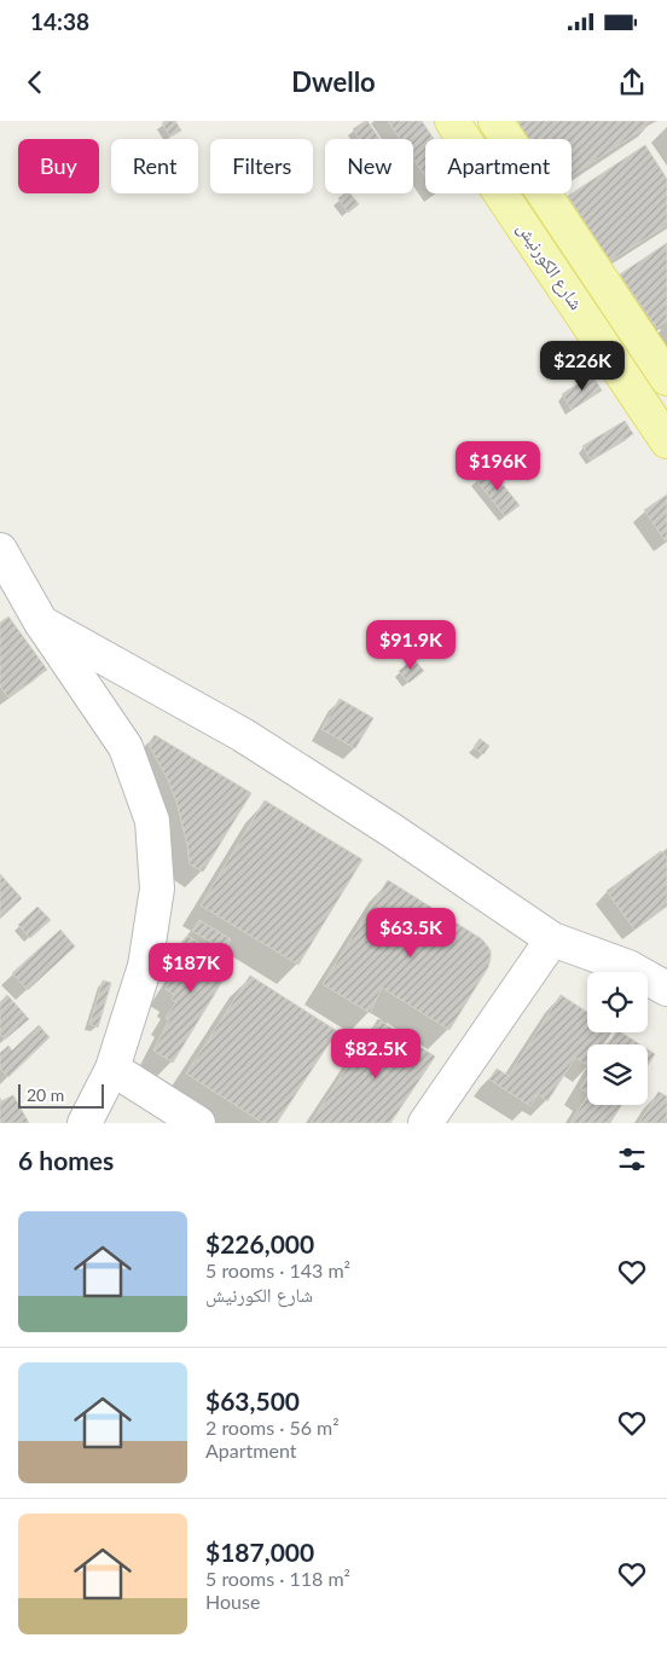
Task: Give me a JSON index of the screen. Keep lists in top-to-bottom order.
{
  "streets": {
    "main road": ["شارع الكورنيش"]
  },
  "scale_bar": "20 m",
  "page": {
    "status": "14:38",
    "header": "Dwello",
    "chip": [
      "Buy",
      "Rent",
      "Filters",
      "New",
      "Apartment"
    ],
    "price": [
      "$226K",
      "$196K",
      "$91.9K",
      "$63.5K",
      "$187K",
      "$82.5K"
    ],
    "scale": "20 m",
    "heading": "6 homes",
    "list": [
      {
        "name": "$226,000",
        "note": "5 rooms · 143 m² · شارع الكورنيش"
      },
      {
        "name": "$63,500",
        "note": "2 rooms · 56 m² · Apartment"
      },
      {
        "name": "$187,000",
        "note": "5 rooms · 118 m² · House"
      }
    ]
  }
}
